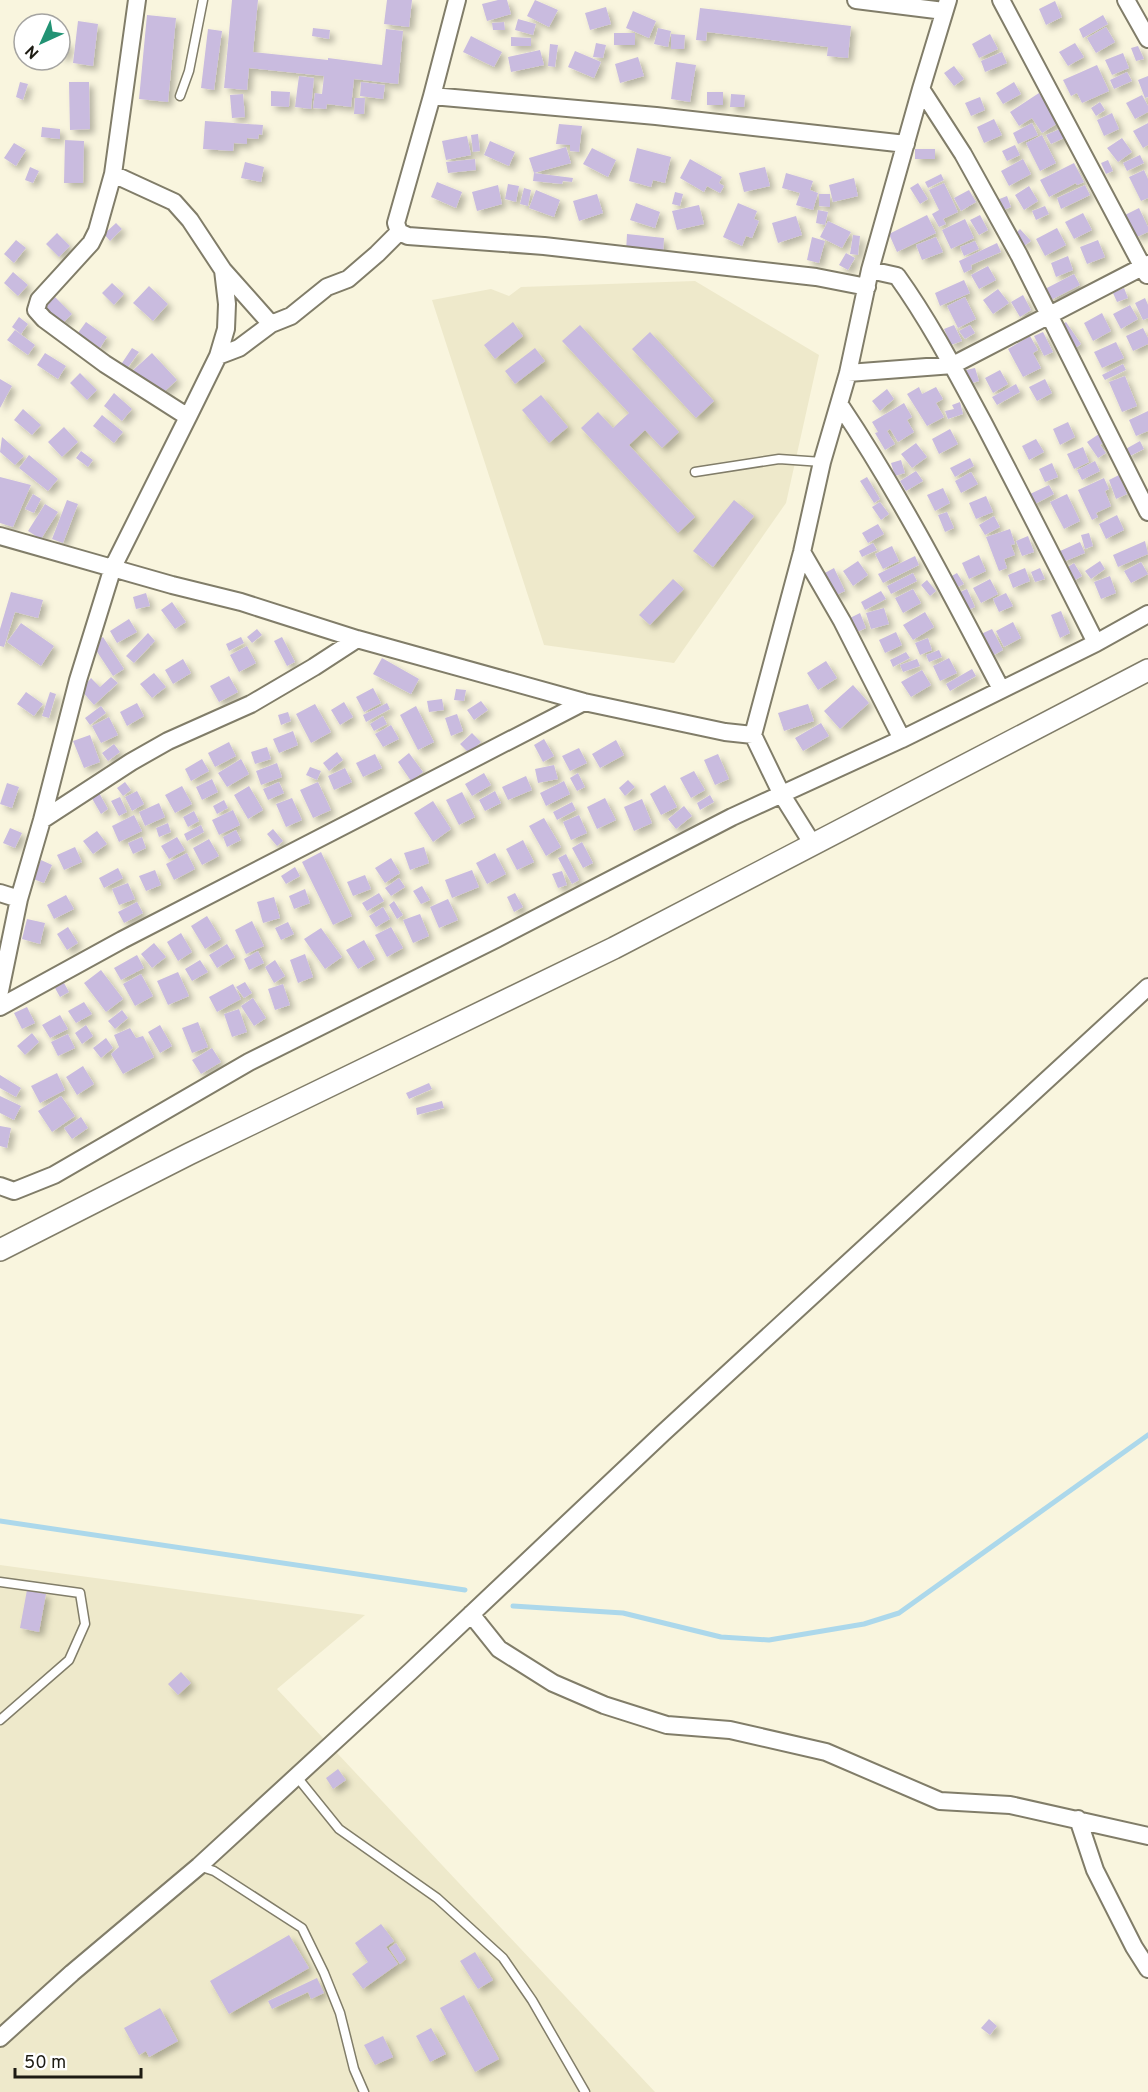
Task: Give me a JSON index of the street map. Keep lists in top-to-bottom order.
{
  "scale_bar": "50 m",
  "north": "bottom left"
}
